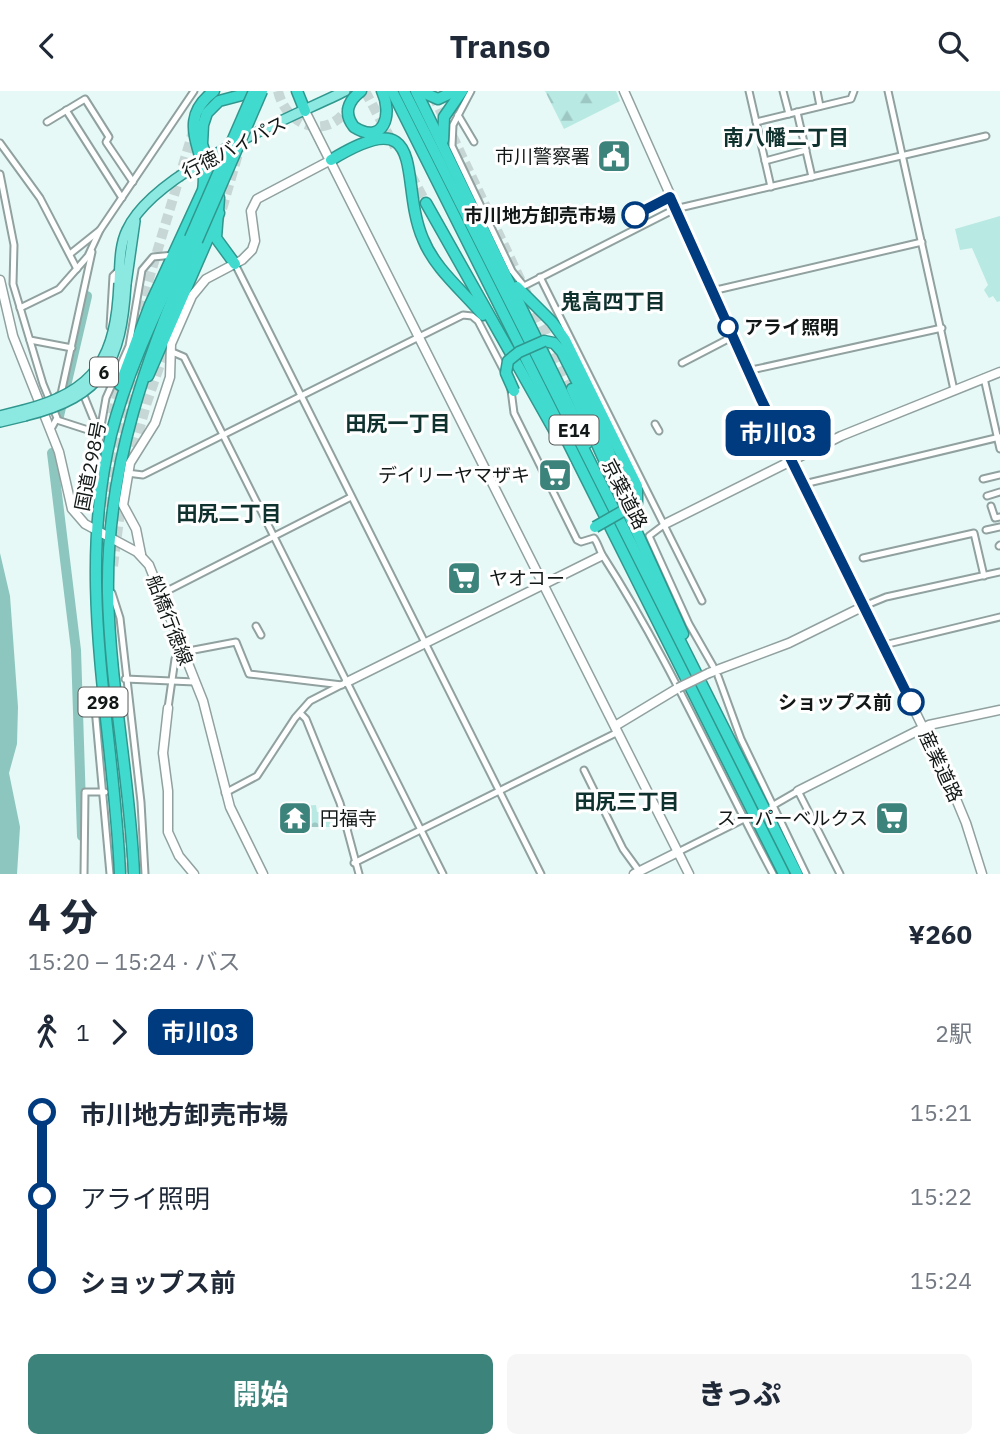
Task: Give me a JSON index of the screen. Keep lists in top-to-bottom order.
{
  "streets": {
    "highway": [
      "E14",
      "国道298号",
      "京葉道路",
      "298"
    ],
    "main road": ["行徳バイパス", "6"],
    "street": ["船橋行徳線", "産業道路"]
  },
  "crossings": [
    ["行徳バイパス", "298"],
    ["国道298号", "船橋行徳線"],
    ["国道298号", "298"]
  ],
  "districts": [
    "南八幡二丁目",
    "鬼高四丁目",
    "田尻一丁目",
    "田尻二丁目",
    "田尻三丁目"
  ],
  "places": {
    "public building": ["市川警察署"],
    "other": ["市川地方卸売市場", "アライ照明", "ショップス前"],
    "supermarket": ["デイリーヤマザキ", "ヤオコー", "スーパーベルクス"],
    "temple": ["円福寺"]
  },
  "lines": ["bus line 市川03"],
  "page": {
    "header": "Transo",
    "on_map": "市川03",
    "heading": ["4 分", "15:20 – 15:24 · バス", "¥260"],
    "legs": ["1", "市川03", "2駅"],
    "list": [
      {
        "name": "市川地方卸売市場",
        "value": "15:21"
      },
      {
        "name": "アライ照明",
        "value": "15:22"
      },
      {
        "name": "ショップス前",
        "value": "15:24"
      }
    ],
    "buttons": ["開始", "きっぷ"]
  }
}
